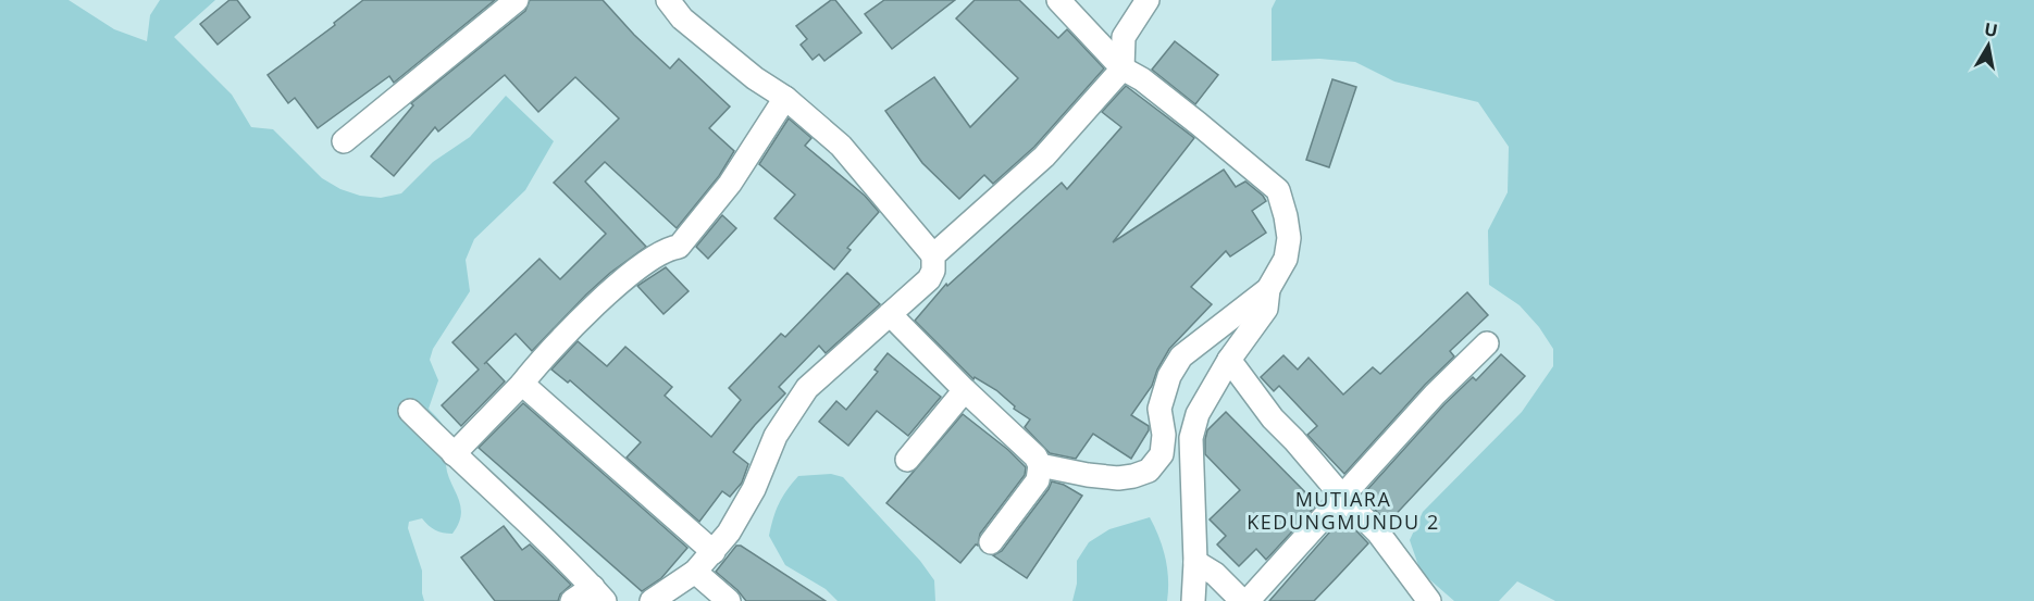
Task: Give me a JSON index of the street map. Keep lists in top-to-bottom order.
{
  "districts": ["MUTIARA KEDUNGMUNDU 2"],
  "north": "top"
}
